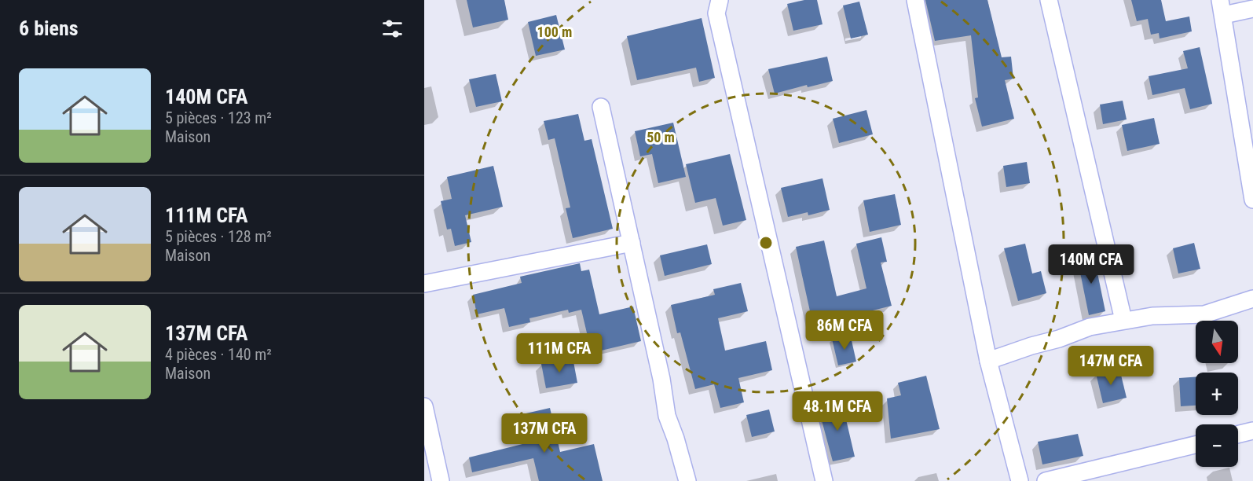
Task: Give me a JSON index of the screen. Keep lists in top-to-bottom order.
{
  "north": "bottom",
  "page": {
    "heading": "6 biens",
    "list": [
      {
        "name": "140M CFA",
        "note": "5 pièces · 123 m² · Maison"
      },
      {
        "name": "111M CFA",
        "note": "5 pièces · 128 m² · Maison"
      },
      {
        "name": "137M CFA",
        "note": "4 pièces · 140 m² · Maison"
      }
    ],
    "price": [
      "140M CFA",
      "86M CFA",
      "111M CFA",
      "147M CFA",
      "48.1M CFA",
      "137M CFA"
    ],
    "map_buttons": ["+", "−"]
  },
  "rings": ["100 m", "50 m"]
}
